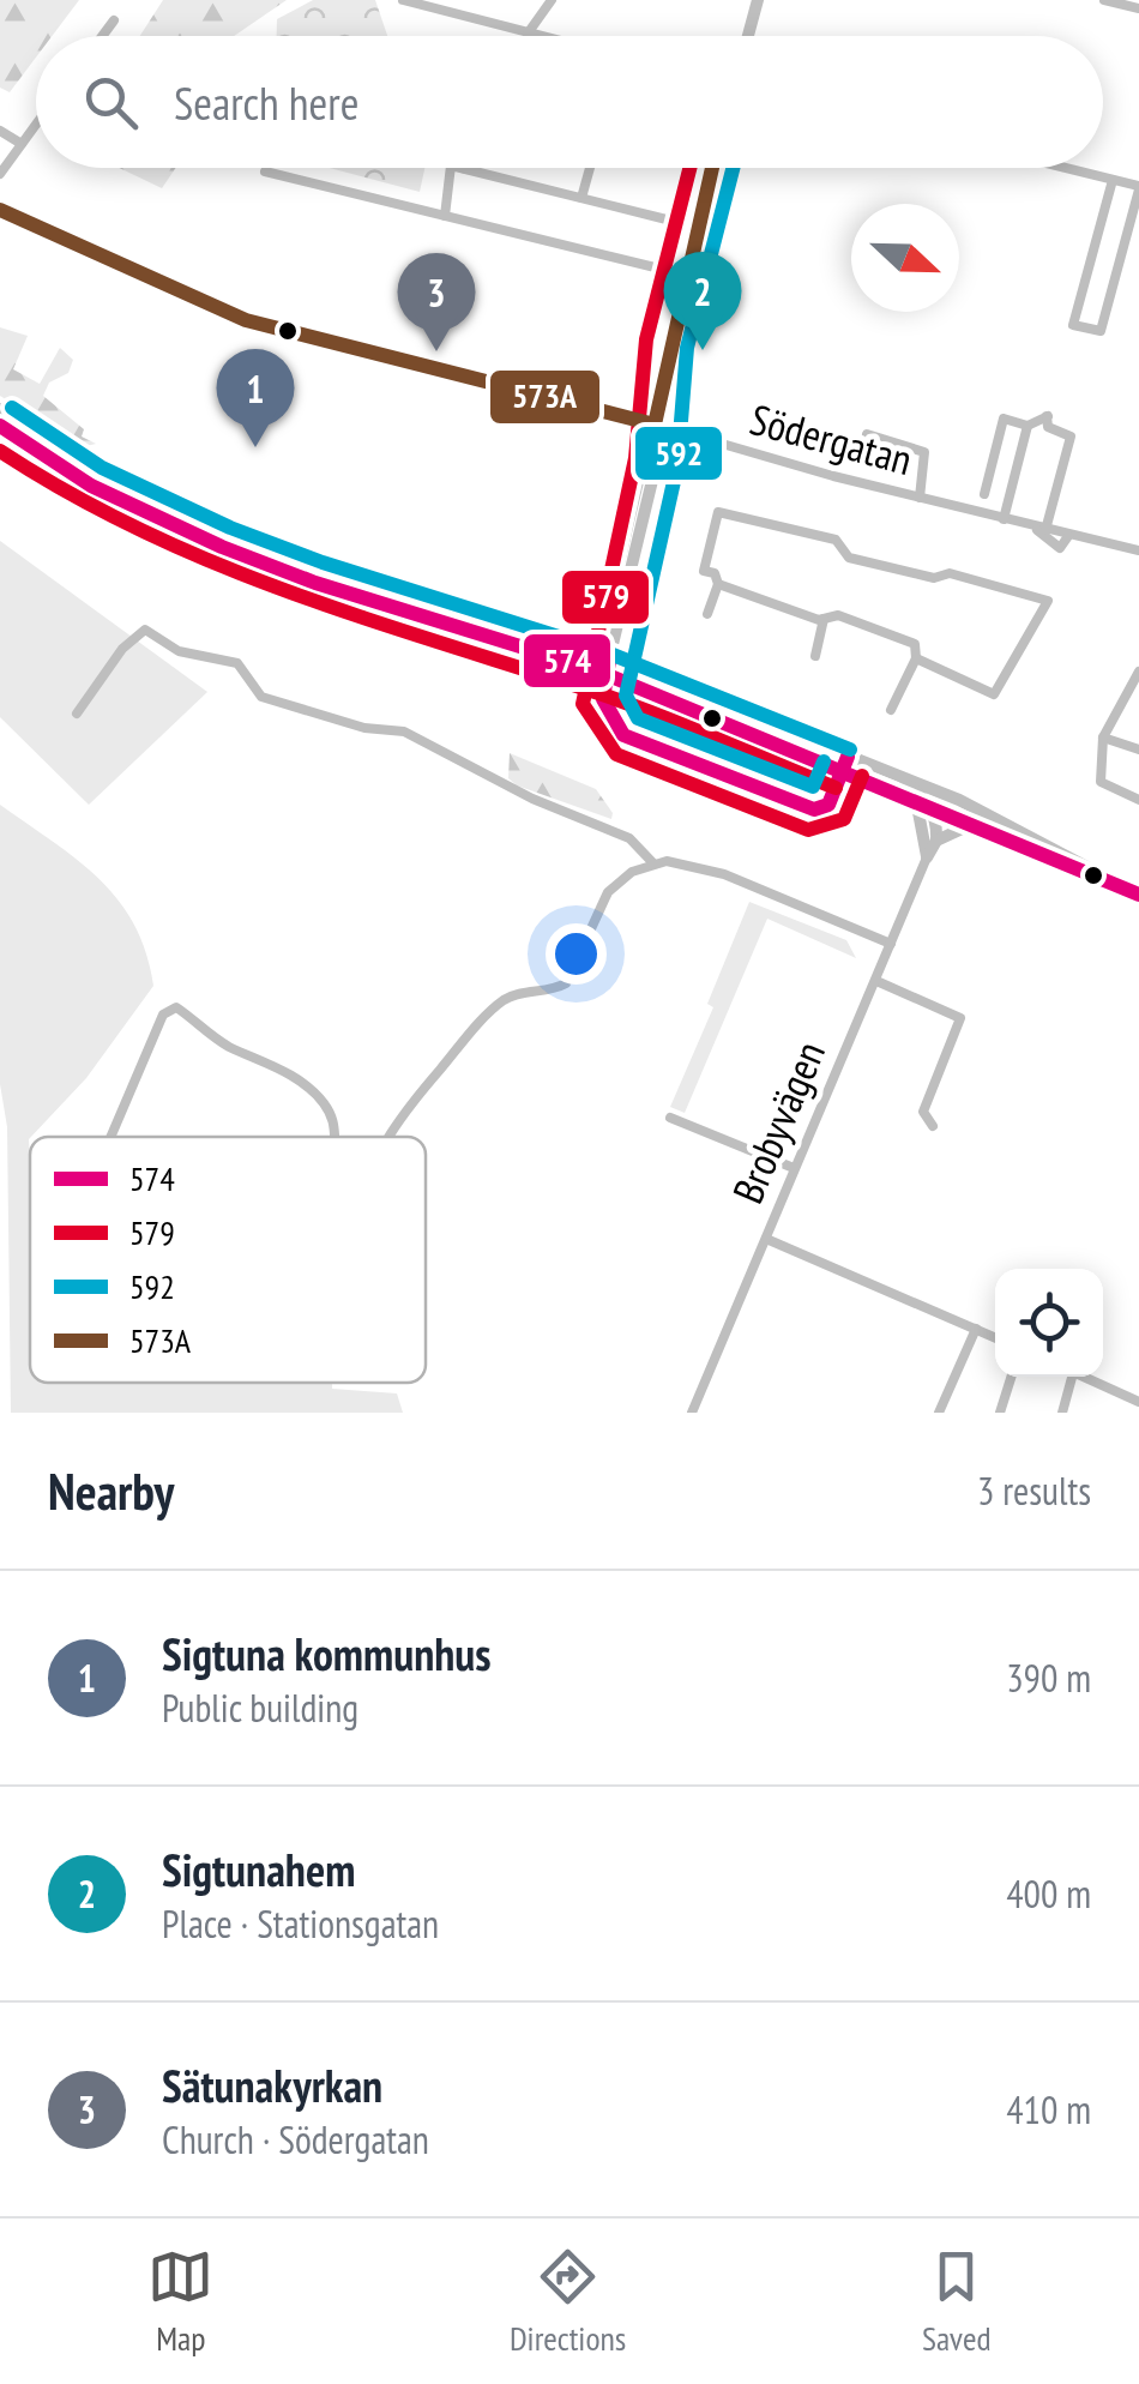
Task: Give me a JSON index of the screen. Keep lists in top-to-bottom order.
{
  "streets": {
    "street": ["Södergatan", "Brobyvägen"]
  },
  "lines": [
    "transit line 579",
    "transit line 592",
    "transit line 573A",
    "transit line 574"
  ],
  "legend": [
    "574",
    "579",
    "592",
    "573A"
  ],
  "north": "right",
  "page": {
    "search": "Search here",
    "pins": ["2", "3", "1"],
    "heading": ["Nearby", "3 results"],
    "list": [
      {
        "mark": "1",
        "name": "Sigtuna kommunhus",
        "note": "Public building",
        "value": "390 m"
      },
      {
        "mark": "2",
        "name": "Sigtunahem",
        "note": "Place · Stationsgatan",
        "value": "400 m"
      },
      {
        "mark": "3",
        "name": "Sätunakyrkan",
        "note": "Church · Södergatan",
        "value": "410 m"
      }
    ],
    "nav": ["Map", "Directions", "Saved"]
  }
}
